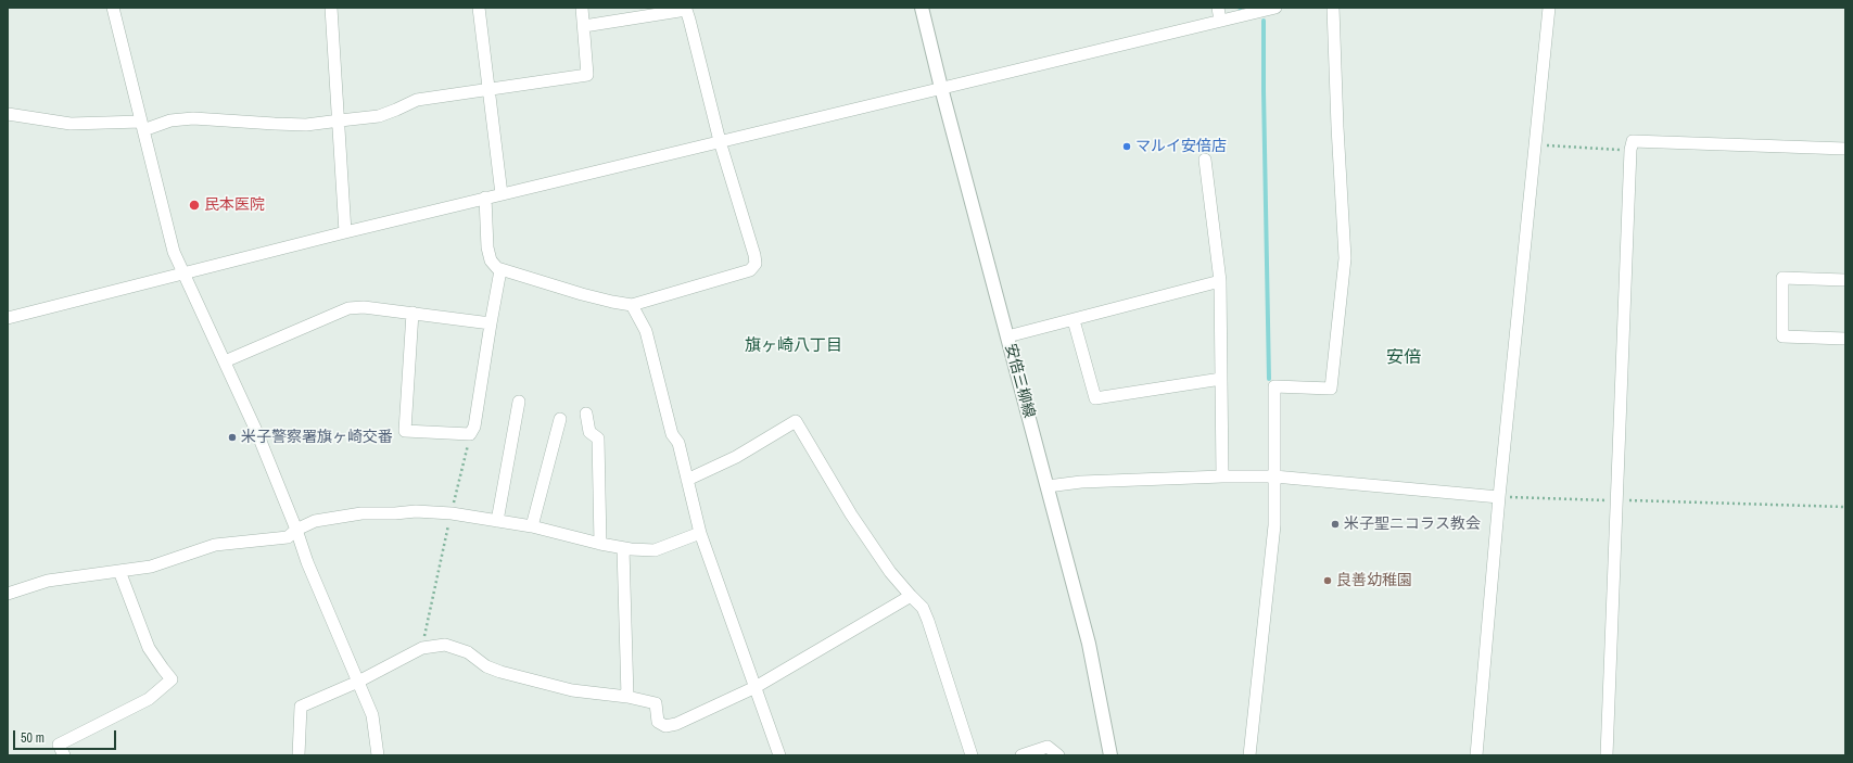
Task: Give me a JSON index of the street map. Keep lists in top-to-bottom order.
{
  "streets": {
    "street": ["安倍三柳線"]
  },
  "districts": ["旗ヶ崎八丁目", "安倍"],
  "places": [
    "マルイ安倍店",
    "民本医院",
    "米子警察署旗ヶ崎交番",
    "米子聖ニコラス教会",
    "良善幼稚園"
  ],
  "scale_bar": "50 m"
}
